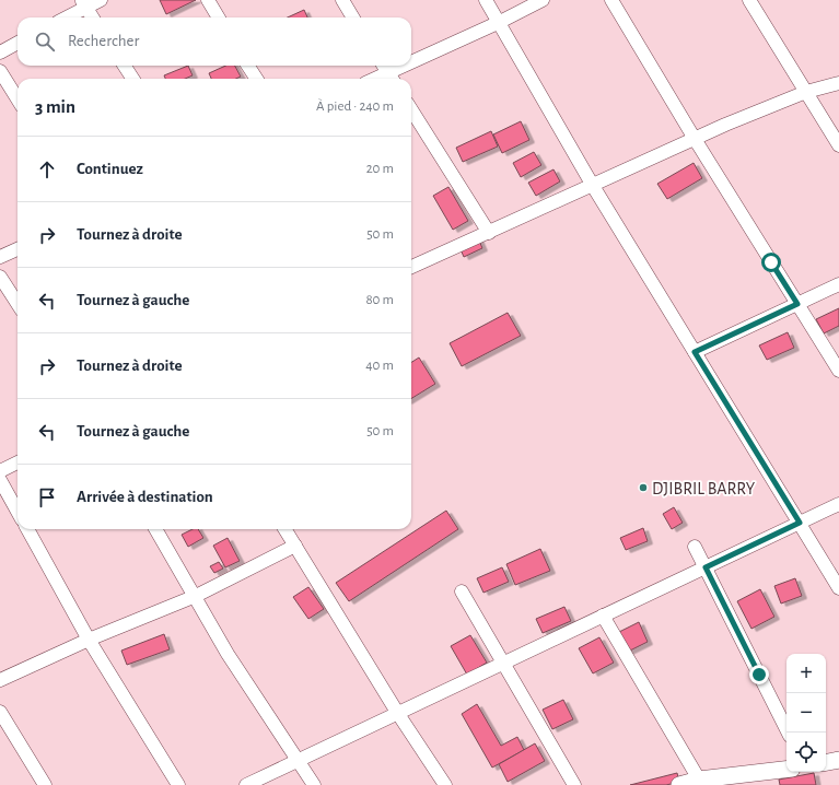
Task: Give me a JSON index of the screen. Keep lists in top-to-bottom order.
{
  "places": ["DJIBRIL BARRY"],
  "page": {
    "search": "Rechercher",
    "heading": ["3 min", "À pied · 240 m"],
    "list": [
      ["Continuez", "20 m"],
      ["Tournez à droite", "50 m"],
      ["Tournez à gauche", "80 m"],
      ["Tournez à droite", "40 m"],
      ["Tournez à gauche", "50 m"],
      "Arrivée à destination"
    ],
    "map_buttons": ["+", "−"]
  }
}
